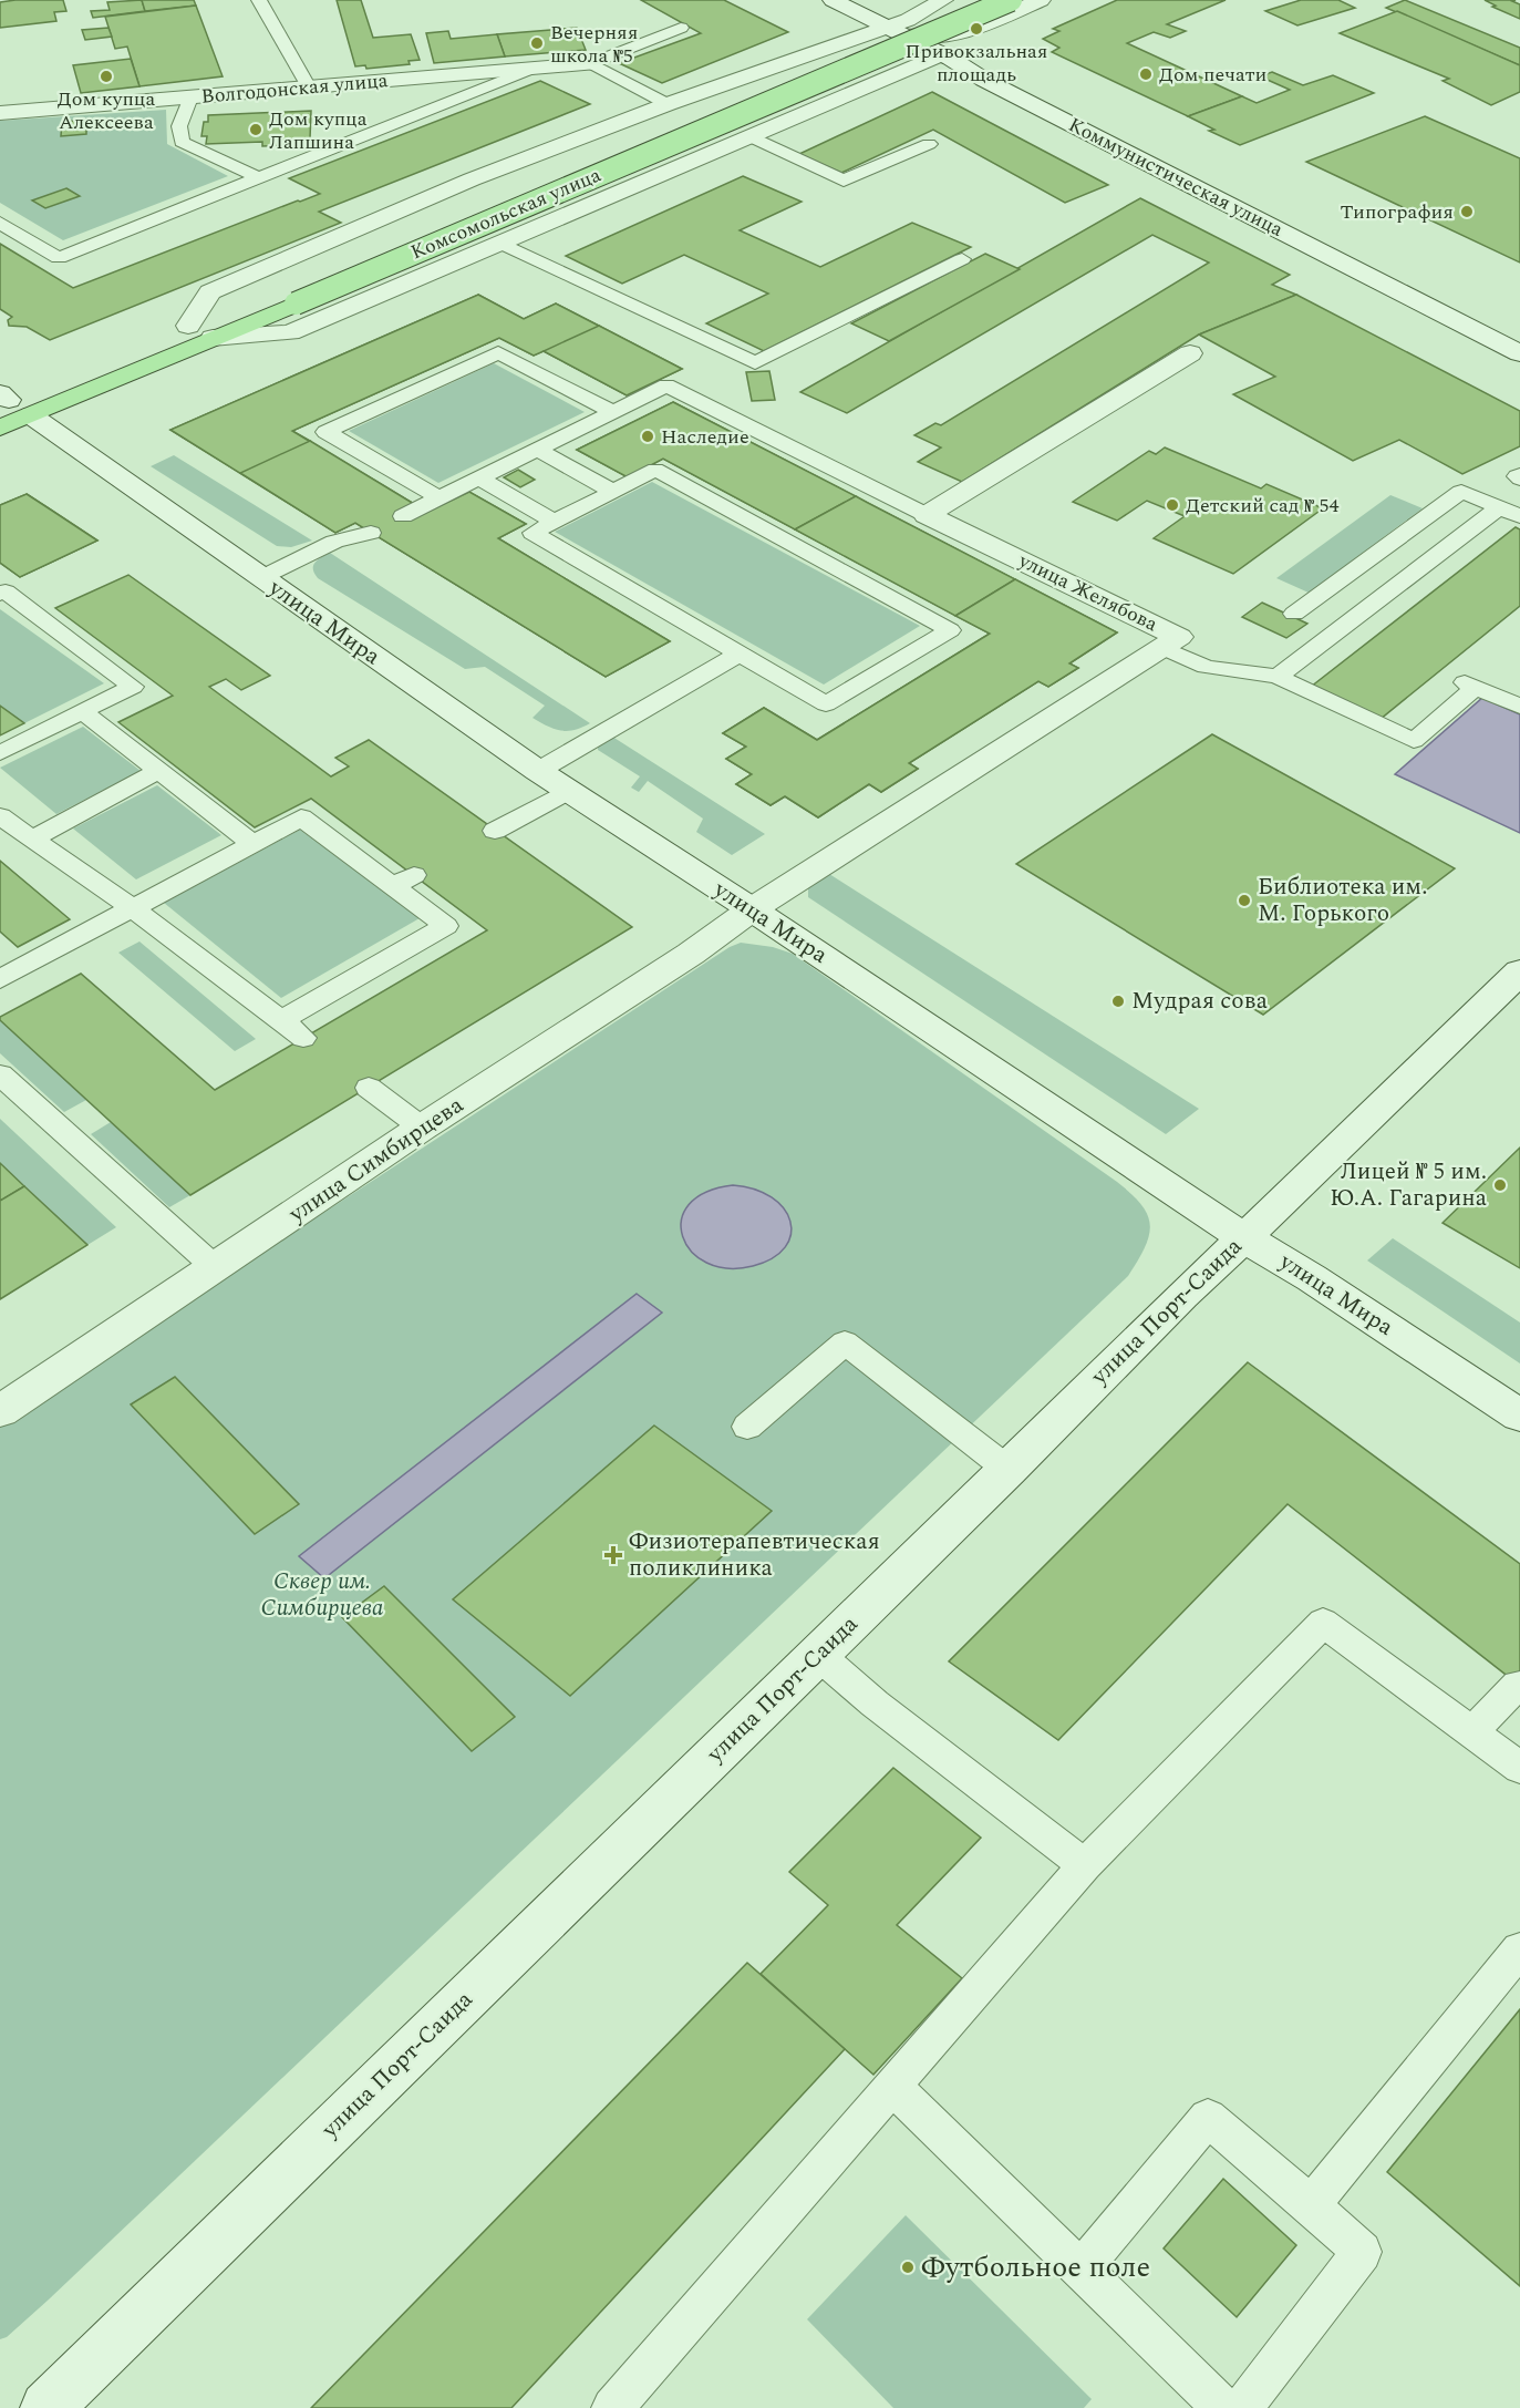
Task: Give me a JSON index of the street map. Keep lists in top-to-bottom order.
{
  "streets": {
    "main road": ["Комсомольская улица"],
    "street": [
      "Волгодонская улица",
      "Коммунистическая улица",
      "улица Желябова",
      "улица Мира",
      "улица Симбирцева",
      "улица Порт-Саида"
    ]
  },
  "crossings": [
    ["Комсомольская улица", "улица Мира"],
    ["улица Желябова", "улица Мира"],
    ["улица Желябова", "улица Симбирцева"],
    ["улица Мира", "улица Симбирцева"],
    ["улица Мира", "улица Порт-Саида"]
  ],
  "parks": ["Сквер им. Симбирцева"],
  "places": {
    "other": [
      "Привокзальная площадь",
      "Вечерняя школа №5",
      "Дом печати",
      "Дом купца Алексеева",
      "Дом купца Лапшина",
      "Типография",
      "Наследие",
      "Детский сад № 54",
      "Библиотека им. М. Горького",
      "Мудрая сова",
      "Лицей № 5 им. Ю.А. Гагарина",
      "Футбольное поле"
    ],
    "health": ["Физиотерапевтическая поликлиника"]
  }
}
